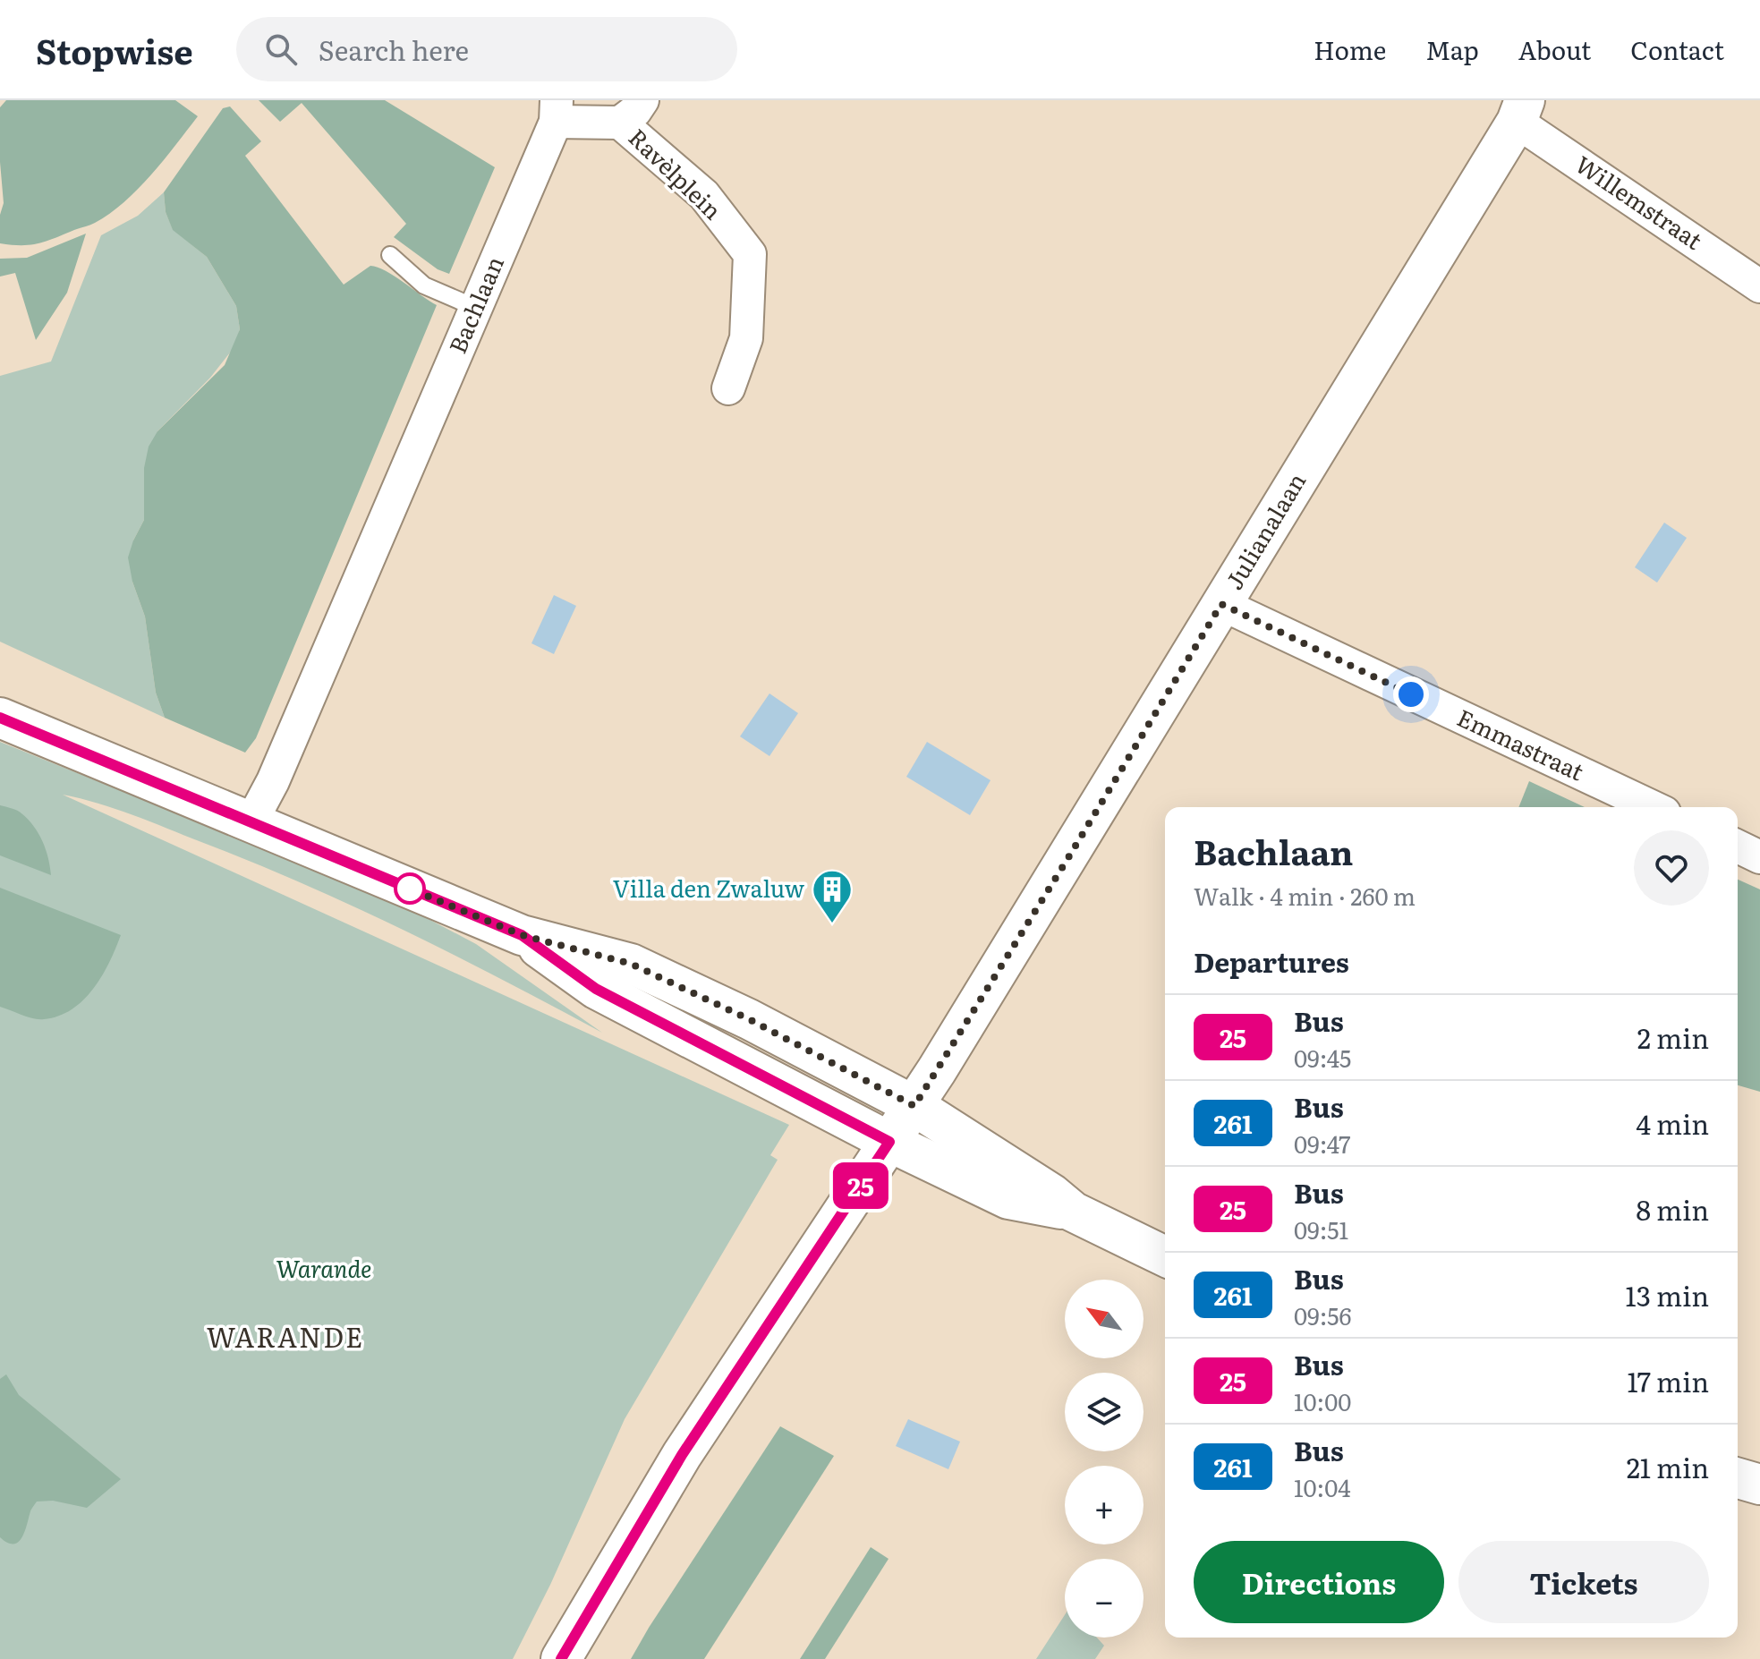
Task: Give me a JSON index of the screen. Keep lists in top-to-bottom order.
{
  "streets": {
    "street": [
      "Ravèlplein",
      "Willemstraat",
      "Bachlaan",
      "Julianalaan",
      "Emmastraat"
    ]
  },
  "crossings": [
    ["Ravèlplein", "Bachlaan"],
    ["Willemstraat", "Julianalaan"],
    ["Julianalaan", "Emmastraat"]
  ],
  "districts": ["WARANDE"],
  "parks": ["Warande"],
  "places": {
    "building": ["Villa den Zwaluw"]
  },
  "lines": ["bus line 25"],
  "north": "top left",
  "page": {
    "header": "Stopwise",
    "search": "Search here",
    "nav": [
      "Home",
      "Map",
      "About",
      "Contact"
    ],
    "on_map": "25",
    "heading": [
      ["Bachlaan", "Walk · 4 min · 260 m"],
      "Departures"
    ],
    "list": [
      {
        "mark": "25",
        "name": "Bus",
        "note": "09:45",
        "value": "2 min"
      },
      {
        "mark": "261",
        "name": "Bus",
        "note": "09:47",
        "value": "4 min"
      },
      {
        "mark": "25",
        "name": "Bus",
        "note": "09:51",
        "value": "8 min"
      },
      {
        "mark": "261",
        "name": "Bus",
        "note": "09:56",
        "value": "13 min"
      },
      {
        "mark": "25",
        "name": "Bus",
        "note": "10:00",
        "value": "17 min"
      },
      {
        "mark": "261",
        "name": "Bus",
        "note": "10:04",
        "value": "21 min"
      }
    ],
    "map_buttons": ["+", "−"],
    "buttons": ["Directions", "Tickets"]
  }
}
